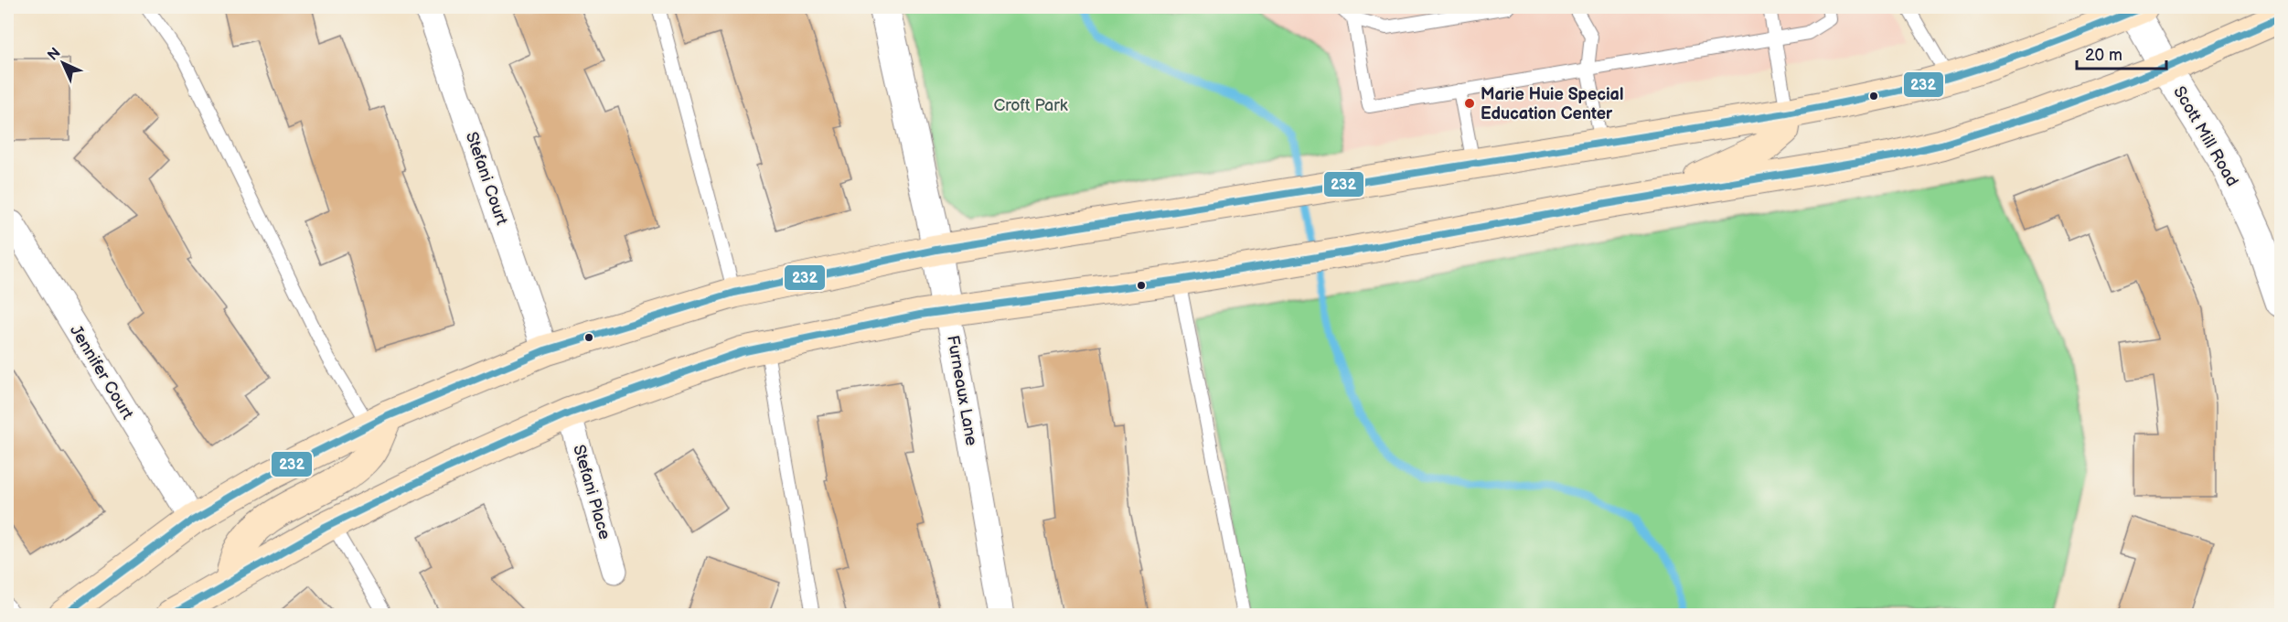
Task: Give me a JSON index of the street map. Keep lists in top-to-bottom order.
{
  "streets": {
    "street": [
      "Scott Mill Road",
      "Stefani Court",
      "Jennifer Court",
      "Furneaux Lane",
      "Stefani Place"
    ]
  },
  "parks": ["Croft Park"],
  "places": ["Marie Huie Special Education Center"],
  "lines": ["transit line 232"],
  "scale_bar": "20 m",
  "north": "top left"
}
